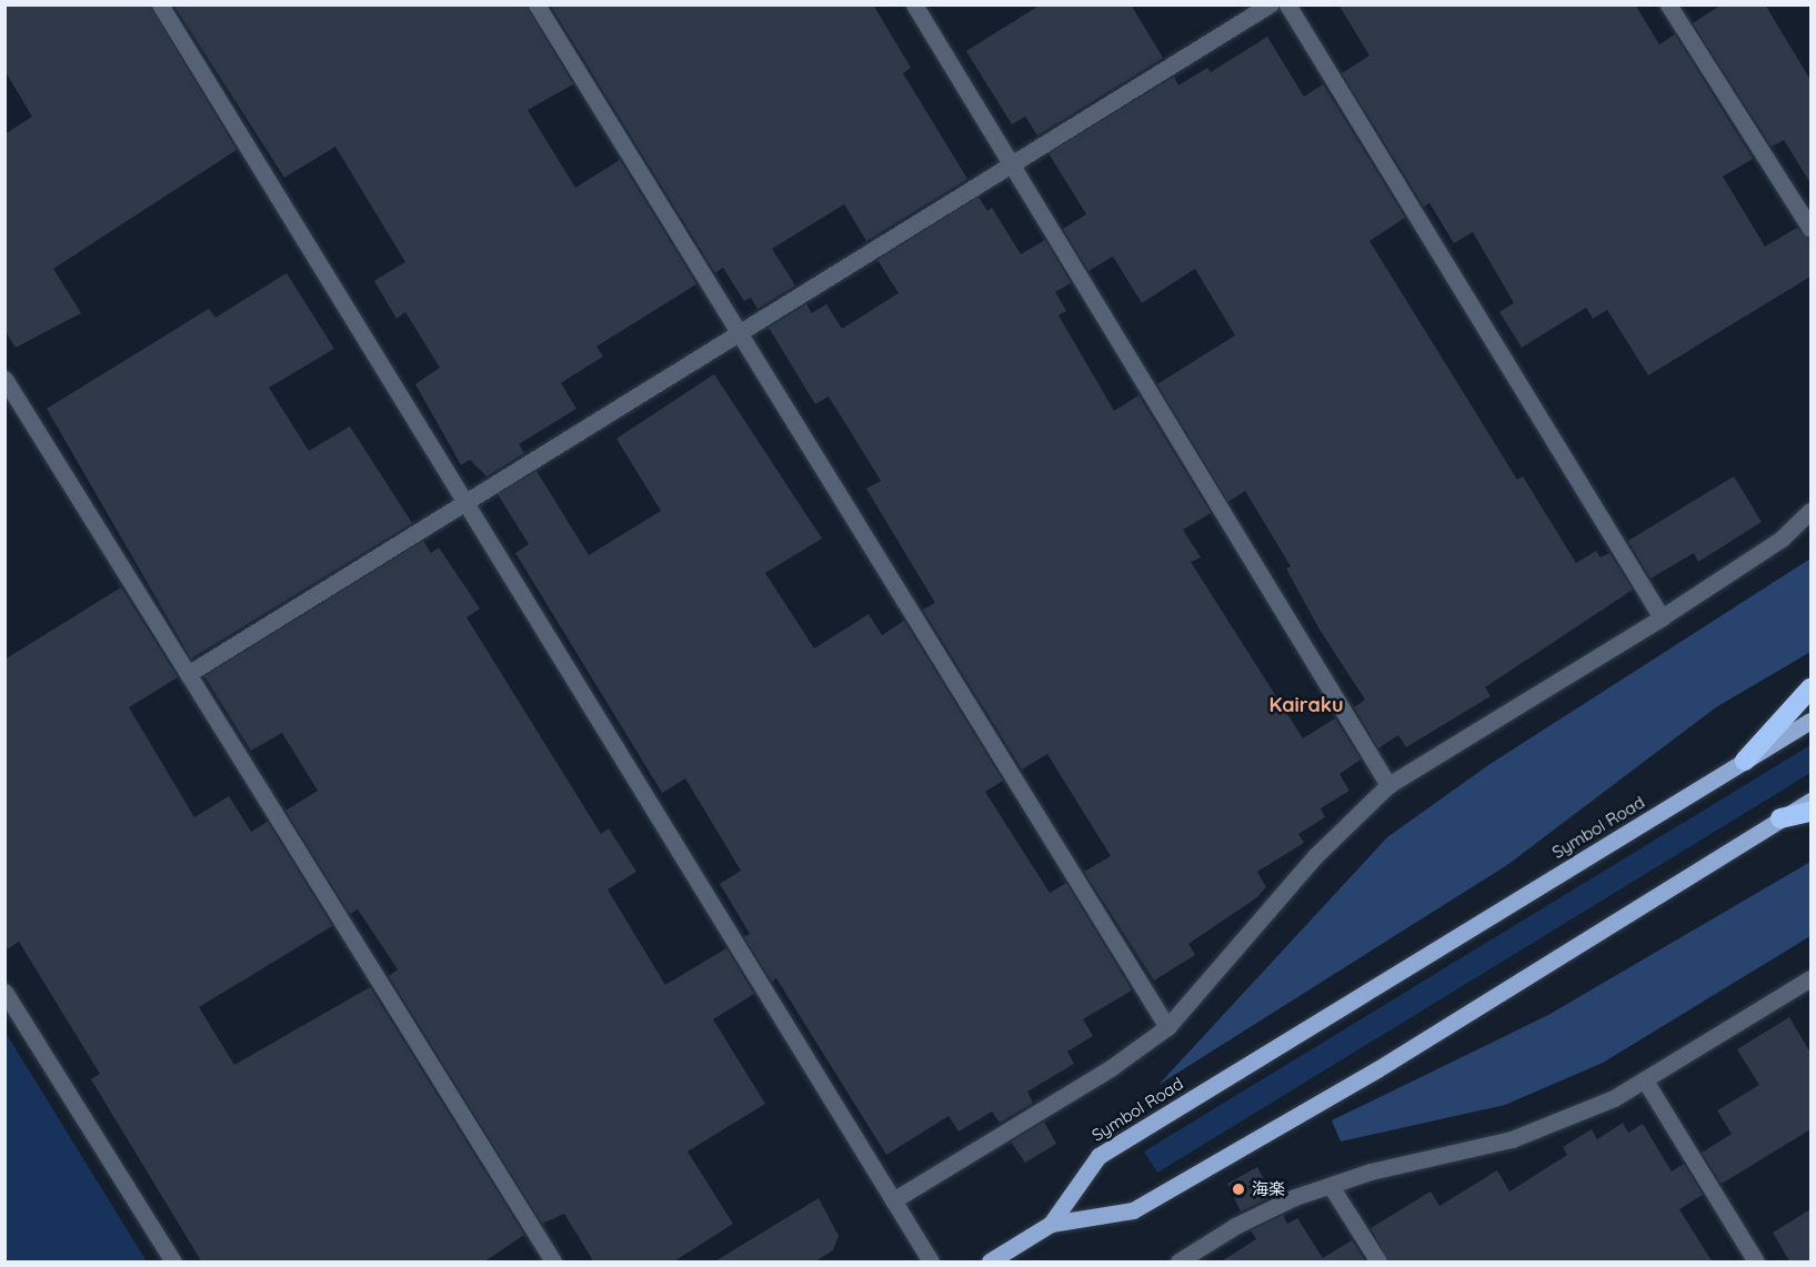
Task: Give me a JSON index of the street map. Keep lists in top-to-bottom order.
{
  "streets": {
    "main road": ["Symbol Road"]
  },
  "districts": ["Kairaku"],
  "places": ["海楽"]
}
